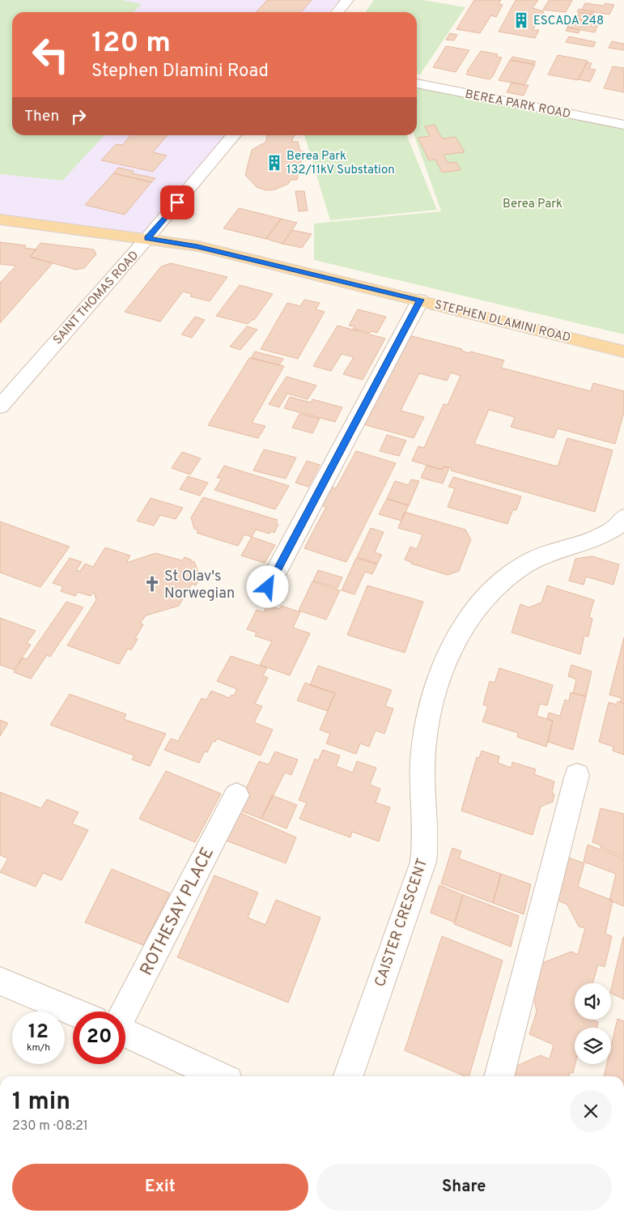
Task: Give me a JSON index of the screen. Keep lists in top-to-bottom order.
{
  "streets": {
    "main road": ["STEPHEN DLAMINI ROAD"],
    "street": [
      "BEREA PARK ROAD",
      "SAINT THOMAS ROAD",
      "ROTHESAY PLACE",
      "CAISTER CRESCENT"
    ]
  },
  "crossings": [
    ["SAINT THOMAS ROAD", "STEPHEN DLAMINI ROAD"]
  ],
  "parks": ["Berea Park"],
  "places": {
    "building": ["ESCADA 248", "Berea Park 132/11kV Substation"],
    "church": ["St Olav's Norwegian"]
  },
  "page": {
    "turn": ["120 m", "Stephen Dlamini Road"],
    "then": "Then",
    "speed": "12 km/h",
    "limit": "20",
    "heading": ["1 min", "230 m · 08:21"],
    "buttons": ["Exit", "Share"]
  }
}
